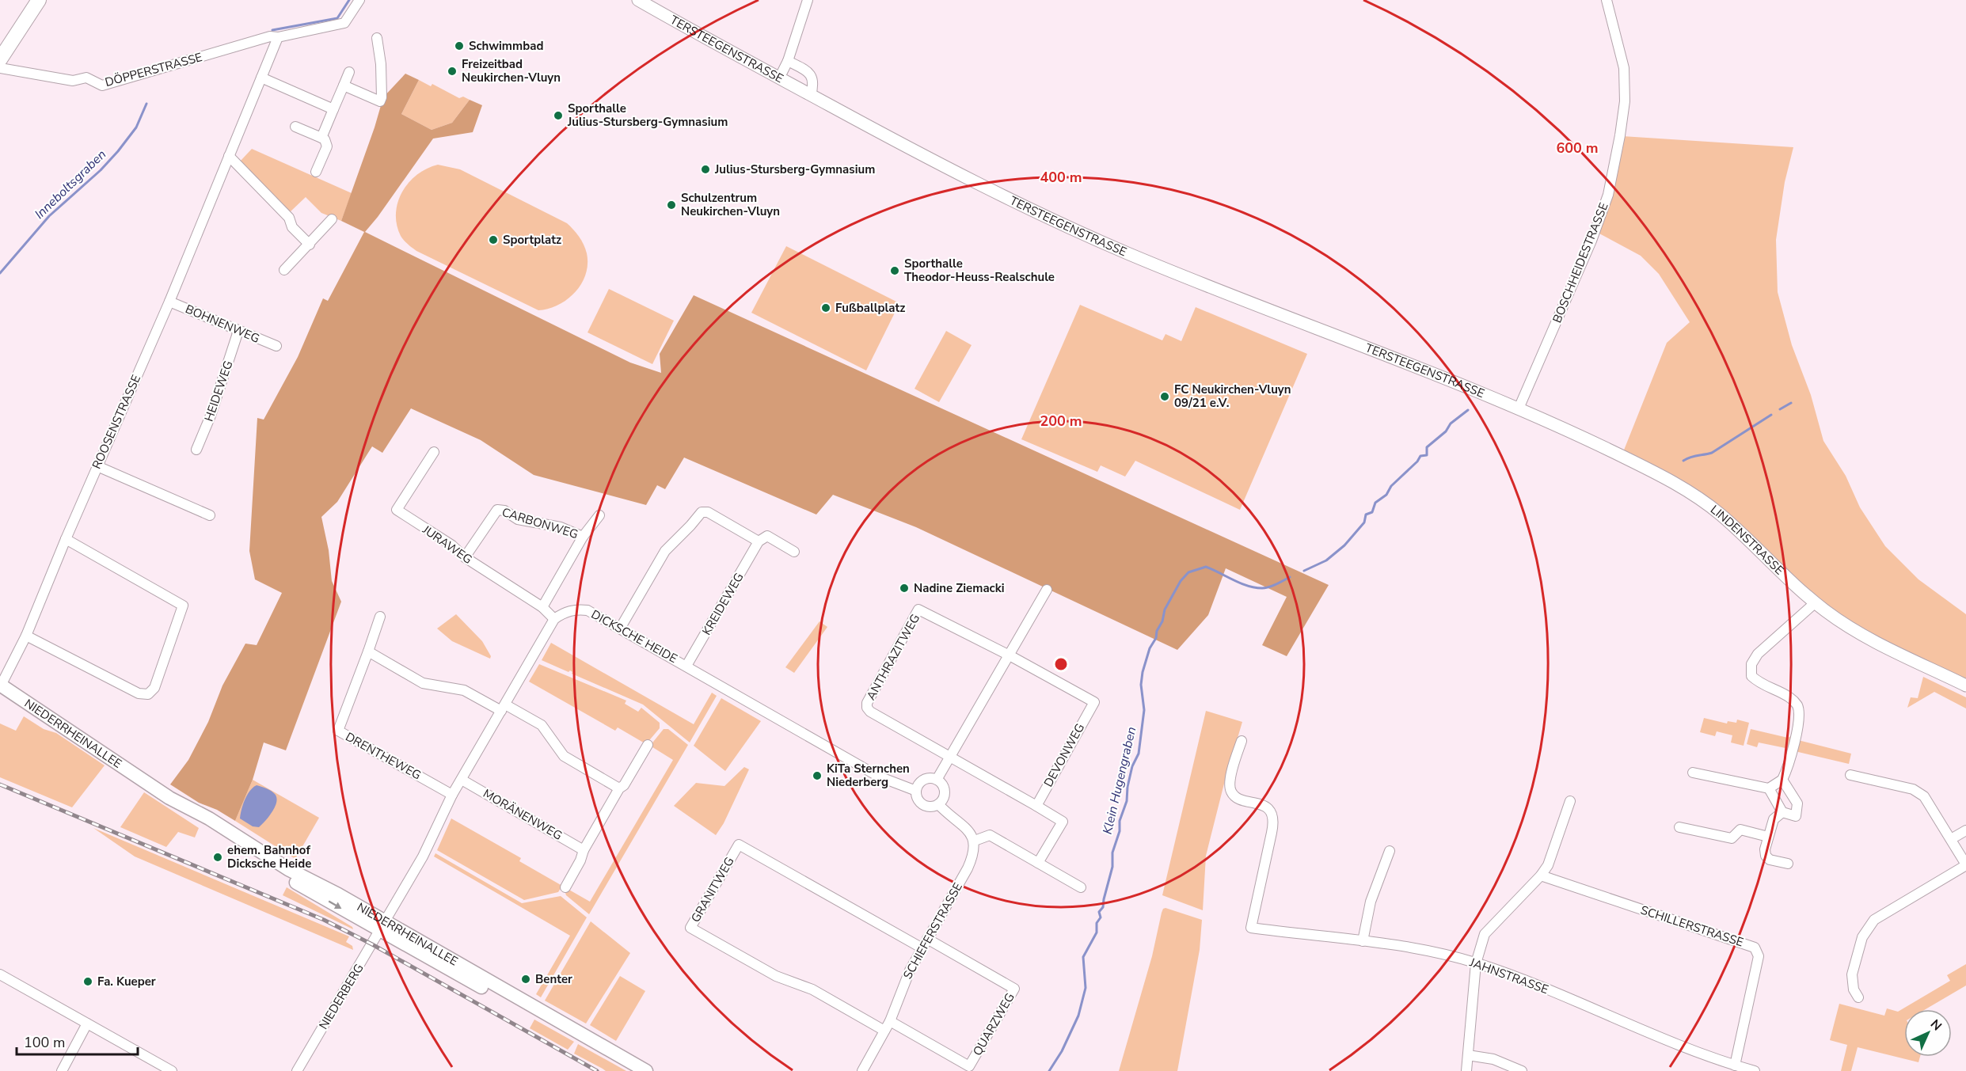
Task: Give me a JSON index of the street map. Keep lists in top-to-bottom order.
{
  "streets": {
    "main road": ["NIEDERRHEINALLEE"],
    "street": [
      "TERSTEEGENSTRASSE",
      "DÖPPERSTRASSE",
      "BOSCHHEIDESTRASSE",
      "BOHNENWEG",
      "HEIDEWEG",
      "ROOSENSTRASSE",
      "CARBONWEG",
      "LINDENSTRASSE",
      "JURAWEG",
      "KREIDEWEG",
      "DICKSCHE HEIDE",
      "ANTHRAZITWEG",
      "DEVONWEG",
      "DRENTHEWEG",
      "MORÄNENWEG",
      "GRANITWEG",
      "SCHILLERSTRASSE",
      "SCHIEFERSTRASSE",
      "JAHNSTRASSE",
      "NIEDERBERG",
      "QUARZWEG"
    ]
  },
  "crossings": [
    ["TERSTEEGENSTRASSE", "BOSCHHEIDESTRASSE"],
    ["TERSTEEGENSTRASSE", "LINDENSTRASSE"],
    ["DÖPPERSTRASSE", "ROOSENSTRASSE"],
    ["BOSCHHEIDESTRASSE", "LINDENSTRASSE"],
    ["BOHNENWEG", "HEIDEWEG"],
    ["BOHNENWEG", "ROOSENSTRASSE"],
    ["ROOSENSTRASSE", "NIEDERRHEINALLEE"],
    ["CARBONWEG", "JURAWEG"],
    ["JURAWEG", "DICKSCHE HEIDE"],
    ["KREIDEWEG", "DICKSCHE HEIDE"],
    ["ANTHRAZITWEG", "DEVONWEG"],
    ["NIEDERRHEINALLEE", "NIEDERBERG"],
    ["GRANITWEG", "SCHIEFERSTRASSE"],
    ["SCHILLERSTRASSE", "JAHNSTRASSE"],
    ["SCHIEFERSTRASSE", "QUARZWEG"]
  ],
  "water": ["Inneboltsgraben", "Klein Hugengraben"],
  "places": [
    "Schwimmbad",
    "Freizeitbad Neukirchen-Vluyn",
    "Sporthalle Julius-Stursberg-Gymnasium",
    "Julius-Stursberg-Gymnasium",
    "Schulzentrum Neukirchen-Vluyn",
    "Sportplatz",
    "Sporthalle Theodor-Heuss-Realschule",
    "Fußballplatz",
    "FC Neukirchen-Vluyn 09/21 e.V.",
    "Nadine Ziemacki",
    "KiTa Sternchen Niederberg",
    "ehem. Bahnhof Dicksche Heide",
    "Benter",
    "Fa. Kueper"
  ],
  "scale_bar": "100 m",
  "north": "top right",
  "rings": ["600 m", "400 m", "200 m"]
}
